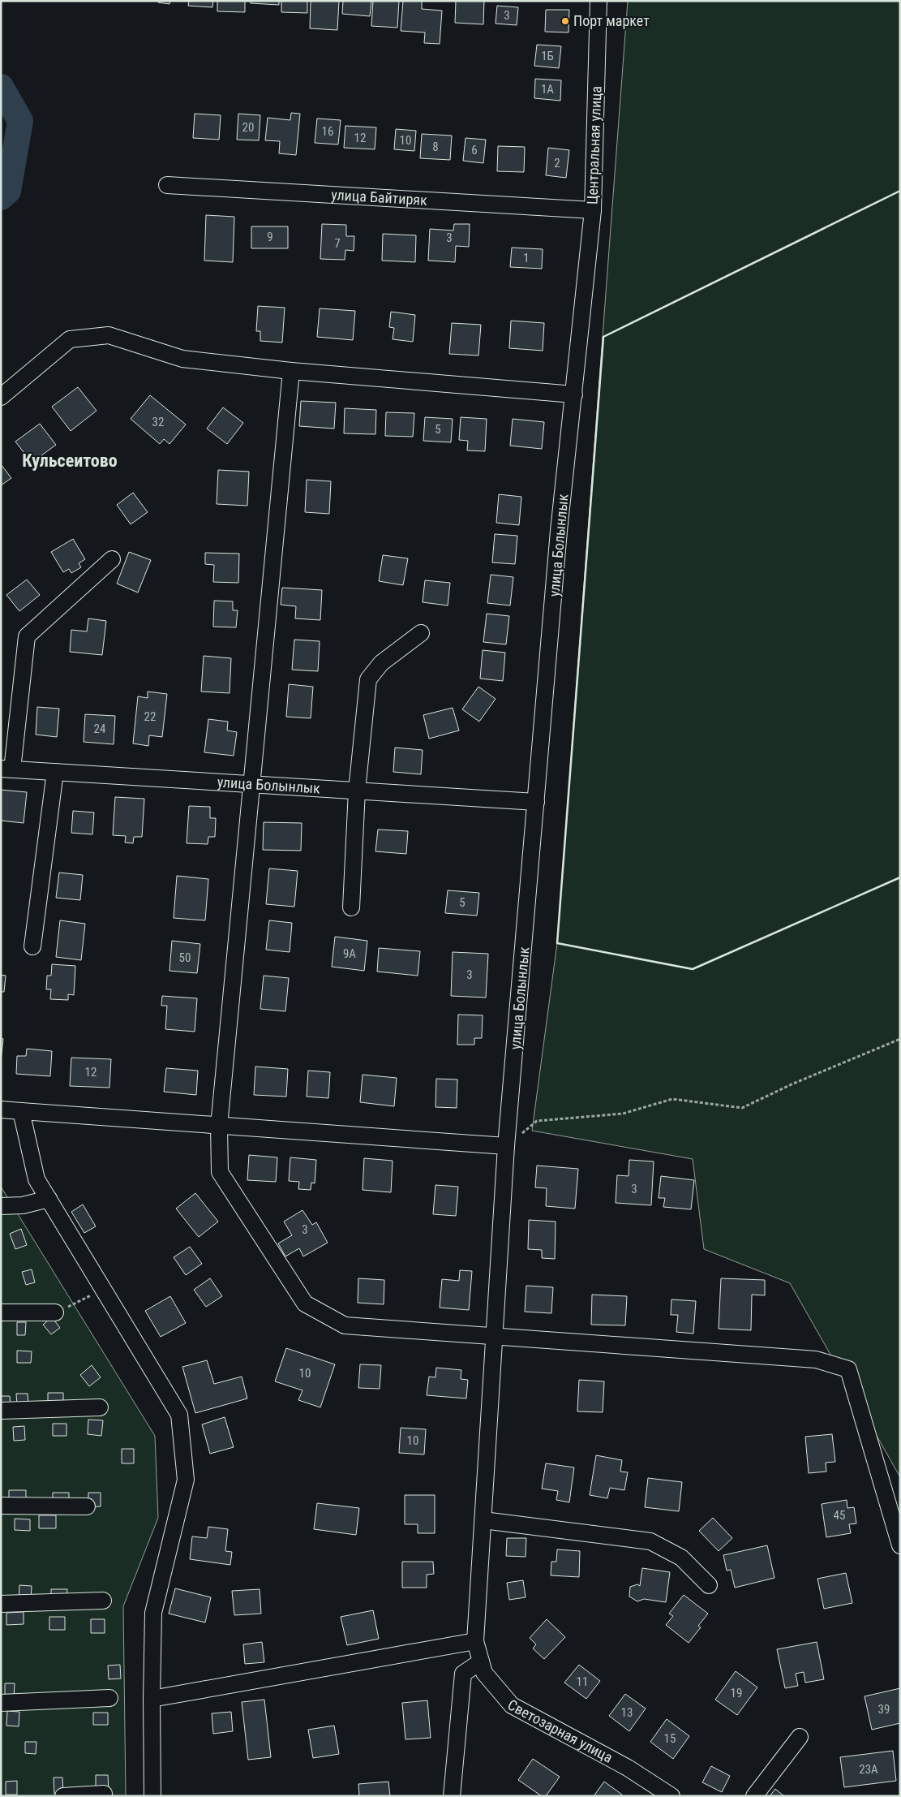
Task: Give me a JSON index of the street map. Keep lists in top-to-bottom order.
{
  "streets": {
    "street": [
      "Центральная улица",
      "улица Байтиряк",
      "улица Болынлык",
      "Светозарная улица"
    ]
  },
  "crossings": [
    ["Центральная улица", "улица Байтиряк"],
    ["Центральная улица", "улица Болынлык"],
    ["улица Болынлык", "Светозарная улица"]
  ],
  "districts": ["Кульсеитово"],
  "places": ["Порт маркет"],
  "house_numbers": [
    "3",
    "1Б",
    "1А",
    "20",
    "16",
    "12",
    "10",
    "8",
    "6",
    "2",
    "9",
    "3",
    "7",
    "1",
    "32",
    "5",
    "22",
    "24",
    "5",
    "9А",
    "50",
    "3",
    "12",
    "3",
    "3",
    "10",
    "10",
    "45",
    "11",
    "19",
    "39",
    "13",
    "15",
    "23А"
  ]
}
